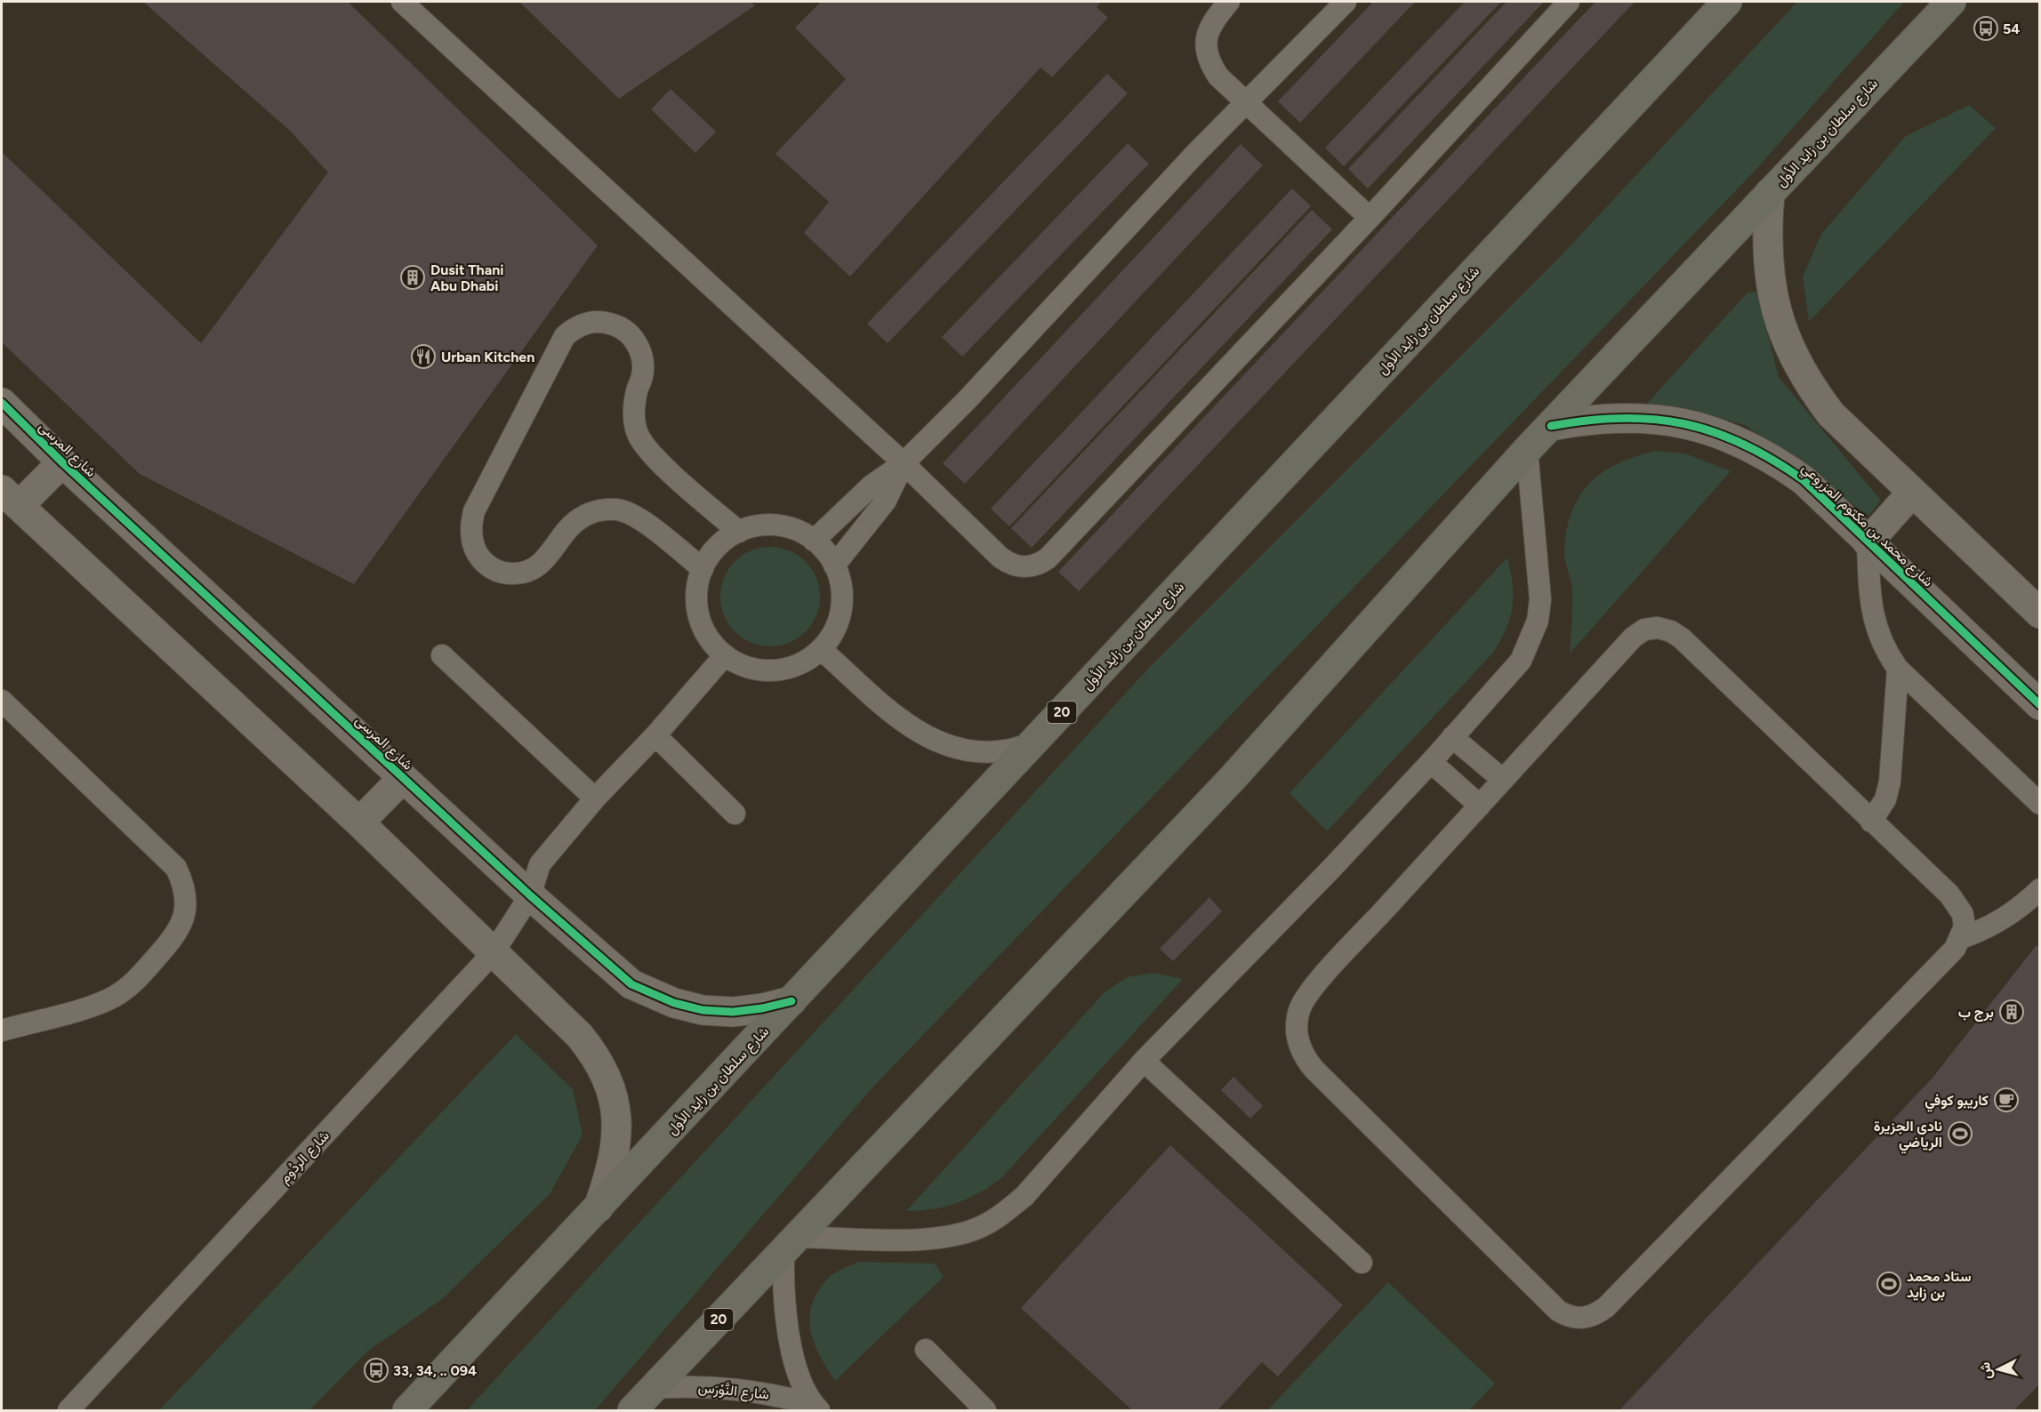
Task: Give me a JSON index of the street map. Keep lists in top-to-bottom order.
{
  "streets": {
    "main road": ["شارع سلطان بن زايد الأول", "20"],
    "street": ["شارع المرسى", "شارع محمد بن مكتوم المزروعي"],
    "lane": ["شارع الردُوم", "شارع النَّوْرَس"]
  },
  "crossings": [
    ["شارع سلطان بن زايد الأول", "شارع المرسى"],
    ["شارع سلطان بن زايد الأول", "شارع محمد بن مكتوم المزروعي"],
    ["شارع سلطان بن زايد الأول", "شارع النَّوْرَس"],
    ["شارع المرسى", "شارع الردُوم"]
  ],
  "places": {
    "bus stop": ["54", "33, 34, .. 094"],
    "building": ["Dusit Thani Abu Dhabi", "برج ب"],
    "restaurant": ["Urban Kitchen"],
    "cafe": ["كاريبو كوفي"],
    "sports": ["نادى الجزيرة الرياضي", "ستاد محمد بن زايد"]
  },
  "north": "left"
}
